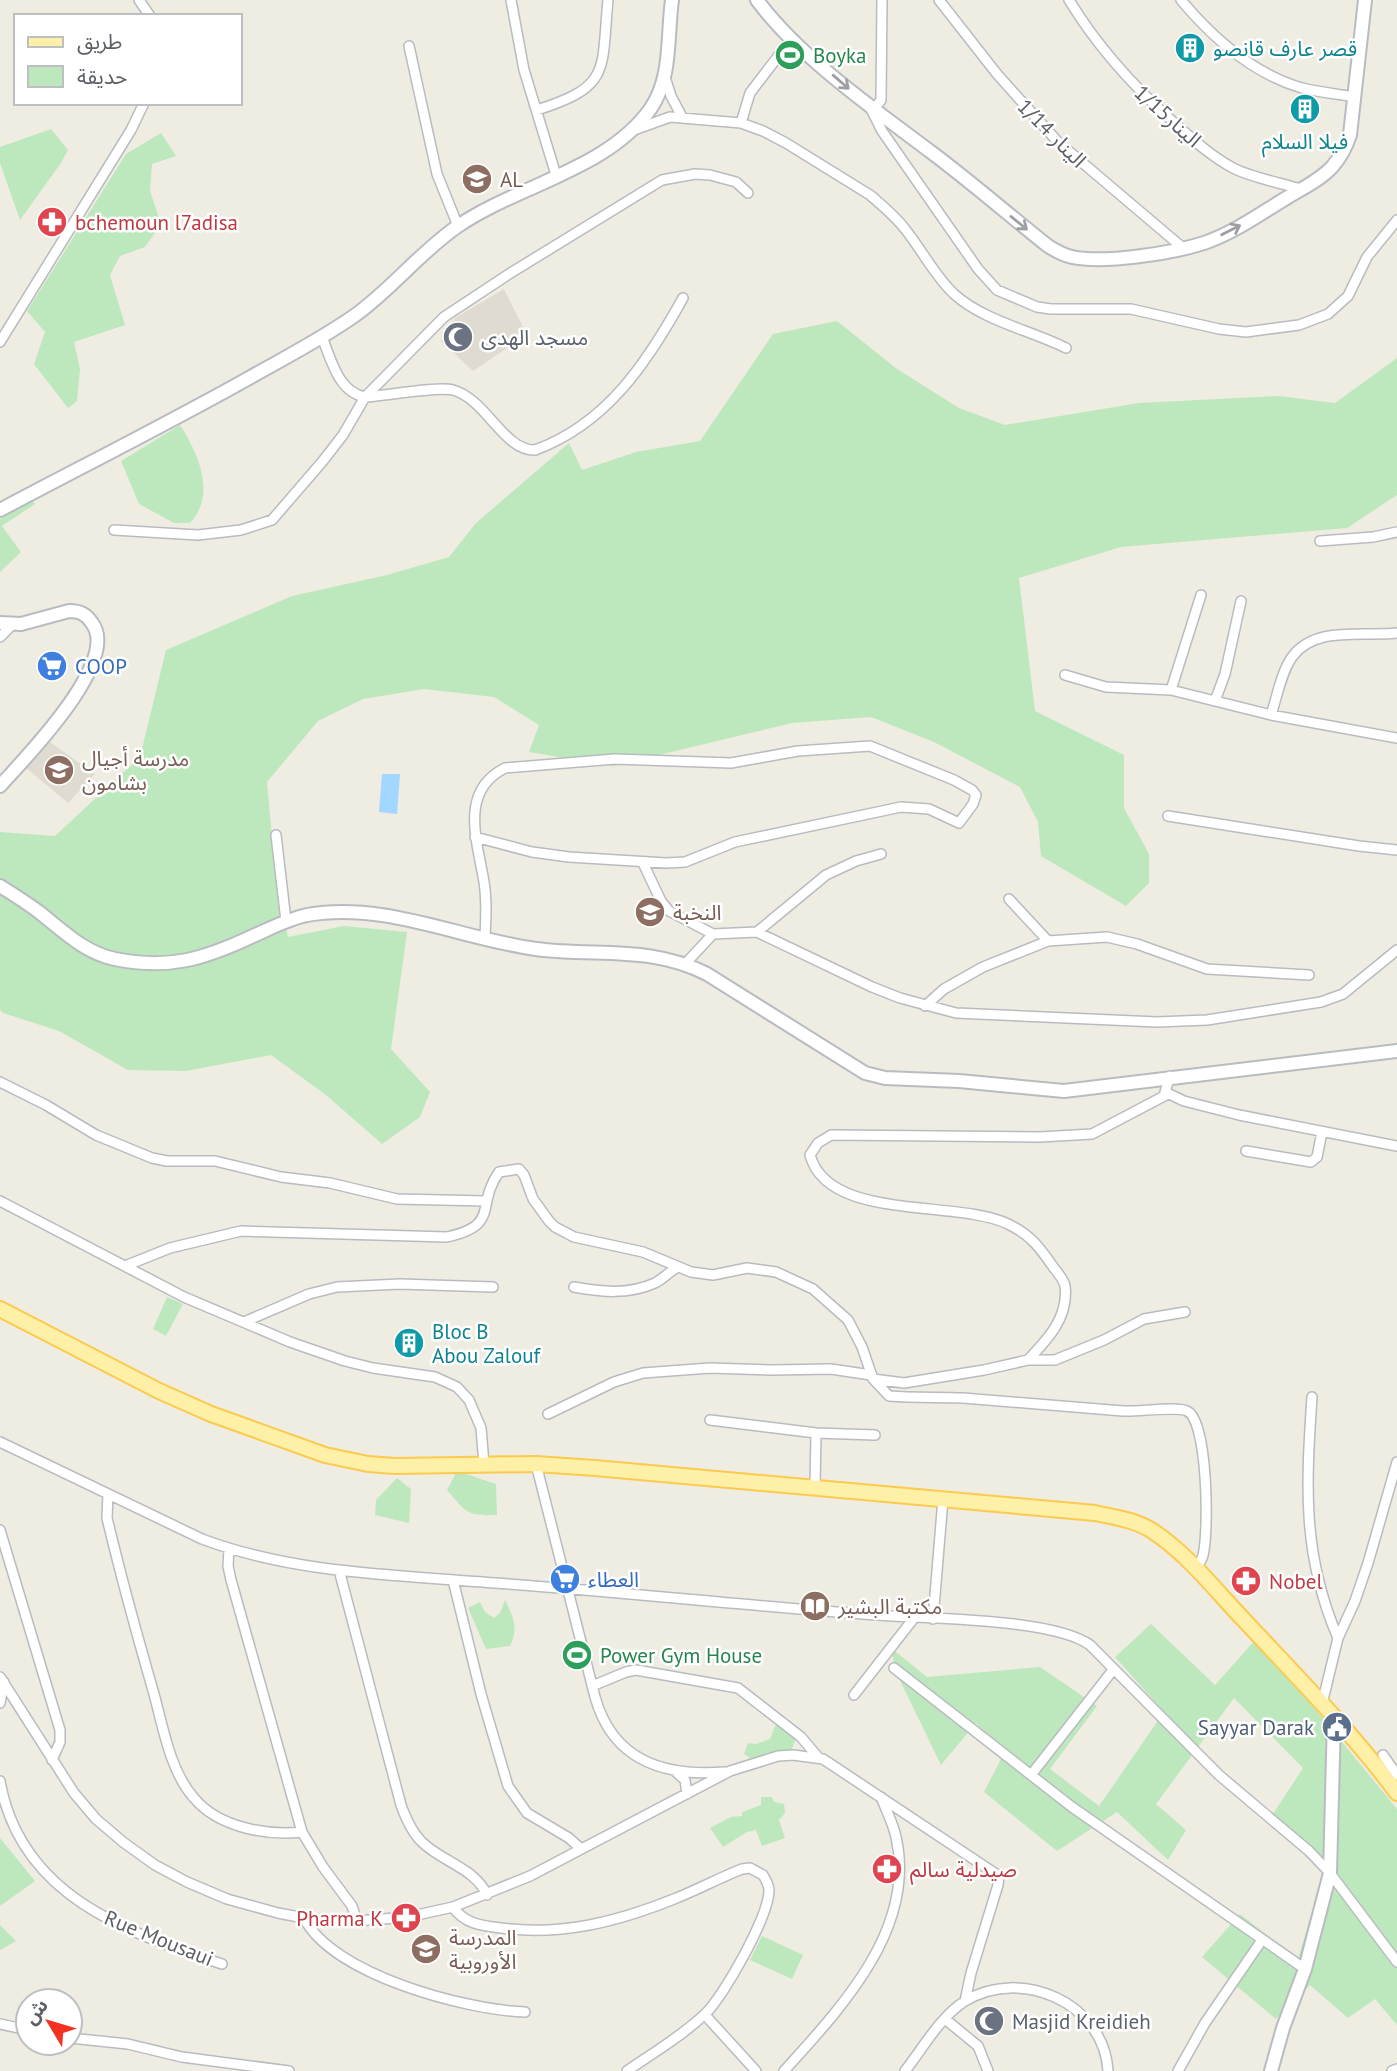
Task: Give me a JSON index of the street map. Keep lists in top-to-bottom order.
{
  "streets": {
    "street": ["الينار1/15", "الينار 1/14", "Rue Mousaui"]
  },
  "places": {
    "building": ["قصر عارف قانصو", "فيلا السلام", "Bloc B Abou Zalouf"],
    "sports": ["Boyka", "Power Gym House"],
    "school or university": [
      "AL",
      "مدرسة أجيال بشامون",
      "النخبة",
      "المدرسة الأوروبية"
    ],
    "pharmacy": [
      "bchemoun l7adisa",
      "Nobel",
      "صيدلية سالم",
      "Pharma K"
    ],
    "mosque": ["مسجد الهدى", "Masjid Kreidieh"],
    "supermarket": ["COOP", "العطاء"],
    "library": ["مكتبة البشير"],
    "public building": ["Sayyar Darak"]
  },
  "legend": ["طريق", "حديقة"],
  "north": "top left"
}
